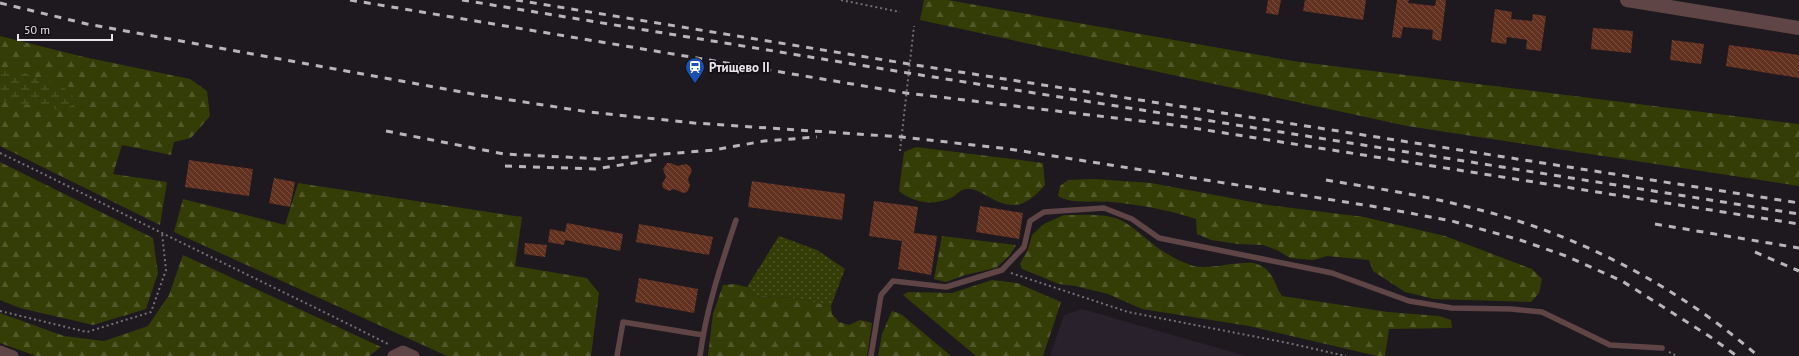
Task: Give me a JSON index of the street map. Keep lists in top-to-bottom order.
{
  "places": {
    "station": ["Ртищево II"]
  },
  "scale_bar": "50 m"
}
